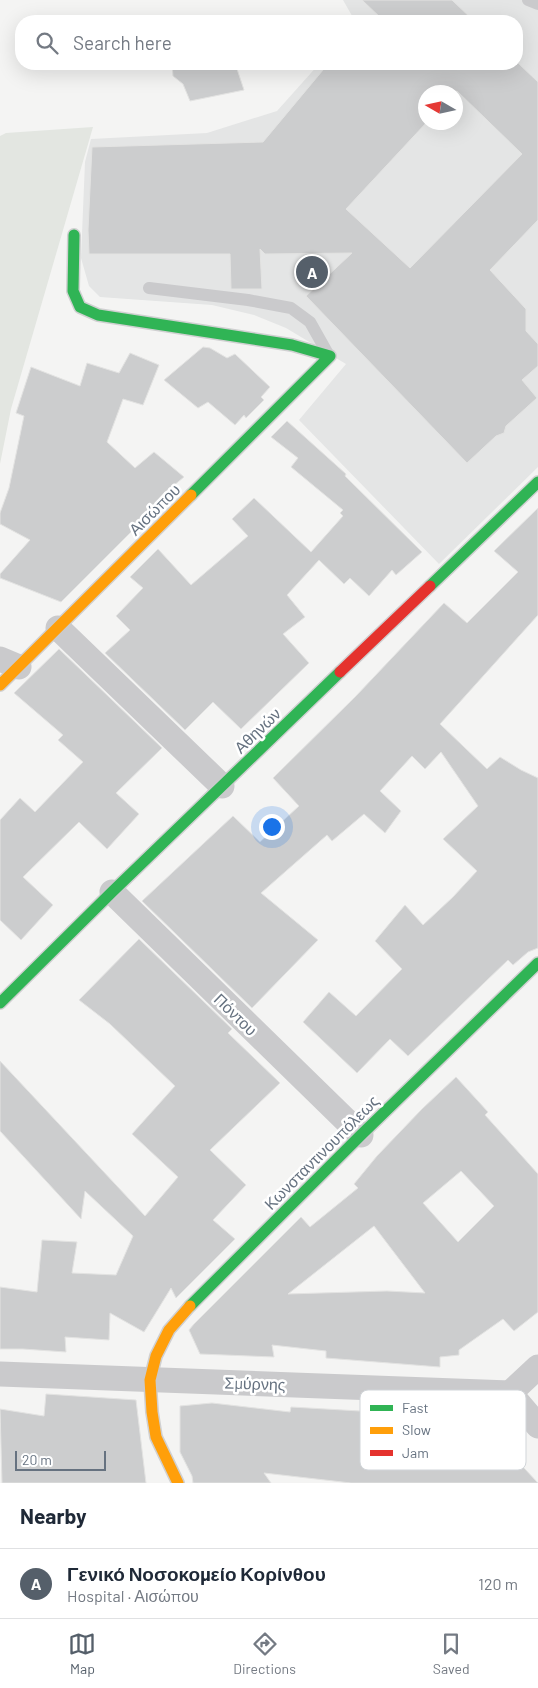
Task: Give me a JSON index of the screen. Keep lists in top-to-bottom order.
{
  "streets": {
    "street": [
      "Αισώπου",
      "Αθηνών",
      "Πόντου",
      "Κωνσταντινουπόλεως",
      "Σμύρνης"
    ]
  },
  "crossings": [
    ["Αθηνών", "Πόντου"],
    ["Πόντου", "Κωνσταντινουπόλεως"],
    ["Κωνσταντινουπόλεως", "Σμύρνης"]
  ],
  "legend": ["Fast", "Slow", "Jam"],
  "scale_bar": "20 m",
  "north": "left",
  "page": {
    "search": "Search here",
    "pins": "A",
    "scale": "20 m",
    "heading": "Nearby",
    "list": [
      {
        "mark": "A",
        "name": "Γενικό Νοσοκομείο Κορίνθου",
        "note": "Hospital · Αισώπου",
        "value": "120 m"
      }
    ],
    "nav": ["Map", "Directions", "Saved"]
  }
}
